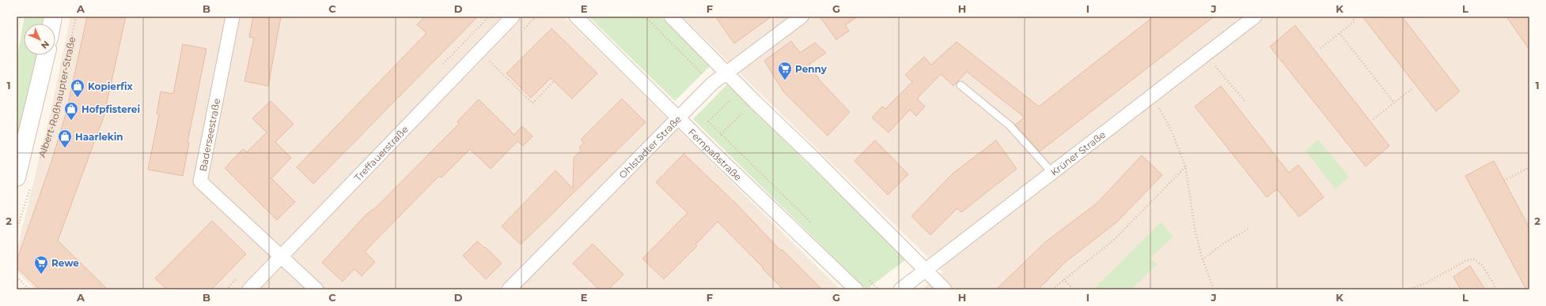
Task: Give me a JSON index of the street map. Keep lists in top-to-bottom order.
{
  "streets": {
    "main road": ["Albert-Roßhaupter-Straße"],
    "street": [
      "Baderseestraße",
      "Ohlstadter Straße",
      "Treffauerstraße",
      "Krüner Straße",
      "Fernpaßstraße"
    ]
  },
  "crossings": [
    ["Baderseestraße", "Treffauerstraße"],
    ["Ohlstadter Straße", "Fernpaßstraße"]
  ],
  "places": {
    "supermarket": ["Penny", "Rewe"],
    "shop": ["Kopierfix", "Hofpfisterei", "Haarlekin"]
  },
  "north": "bottom right",
  "grid": {
    "columns": [
      "A",
      "B",
      "C",
      "D",
      "E",
      "F",
      "G",
      "H",
      "I",
      "J",
      "K",
      "L"
    ],
    "rows": ["1", "2"]
  }
}
